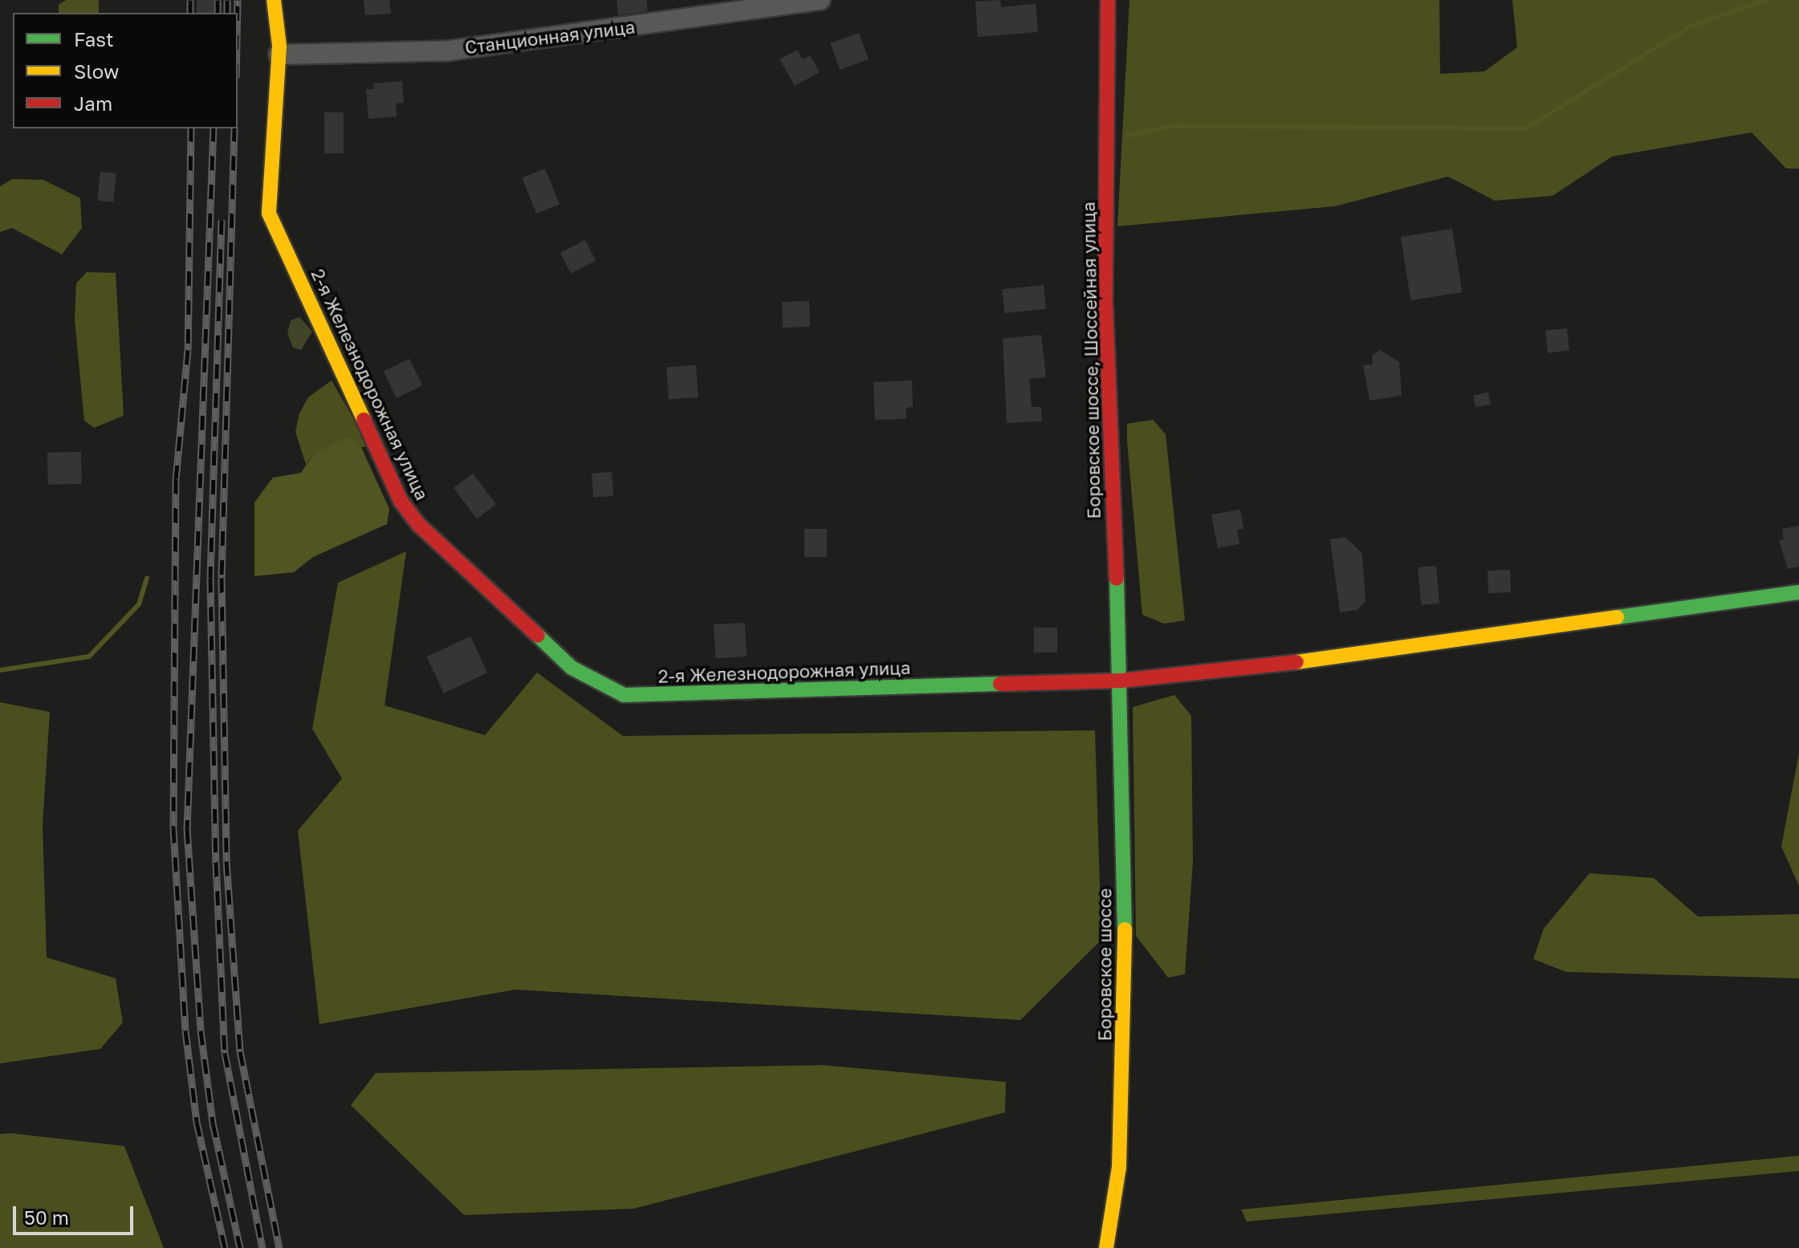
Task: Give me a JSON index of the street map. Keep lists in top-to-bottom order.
{
  "streets": {
    "street": [
      "Станционная улица",
      "Боровское шоссе, Шоссейная улица",
      "2-я Железнодорожная улица",
      "Боровское шоссе"
    ]
  },
  "crossings": [
    ["Станционная улица", "2-я Железнодорожная улица"],
    ["Боровское шоссе, Шоссейная улица", "2-я Железнодорожная улица"],
    ["Боровское шоссе, Шоссейная улица", "Боровское шоссе"],
    ["2-я Железнодорожная улица", "Боровское шоссе"]
  ],
  "legend": ["Fast", "Slow", "Jam"],
  "scale_bar": "50 m"
}
